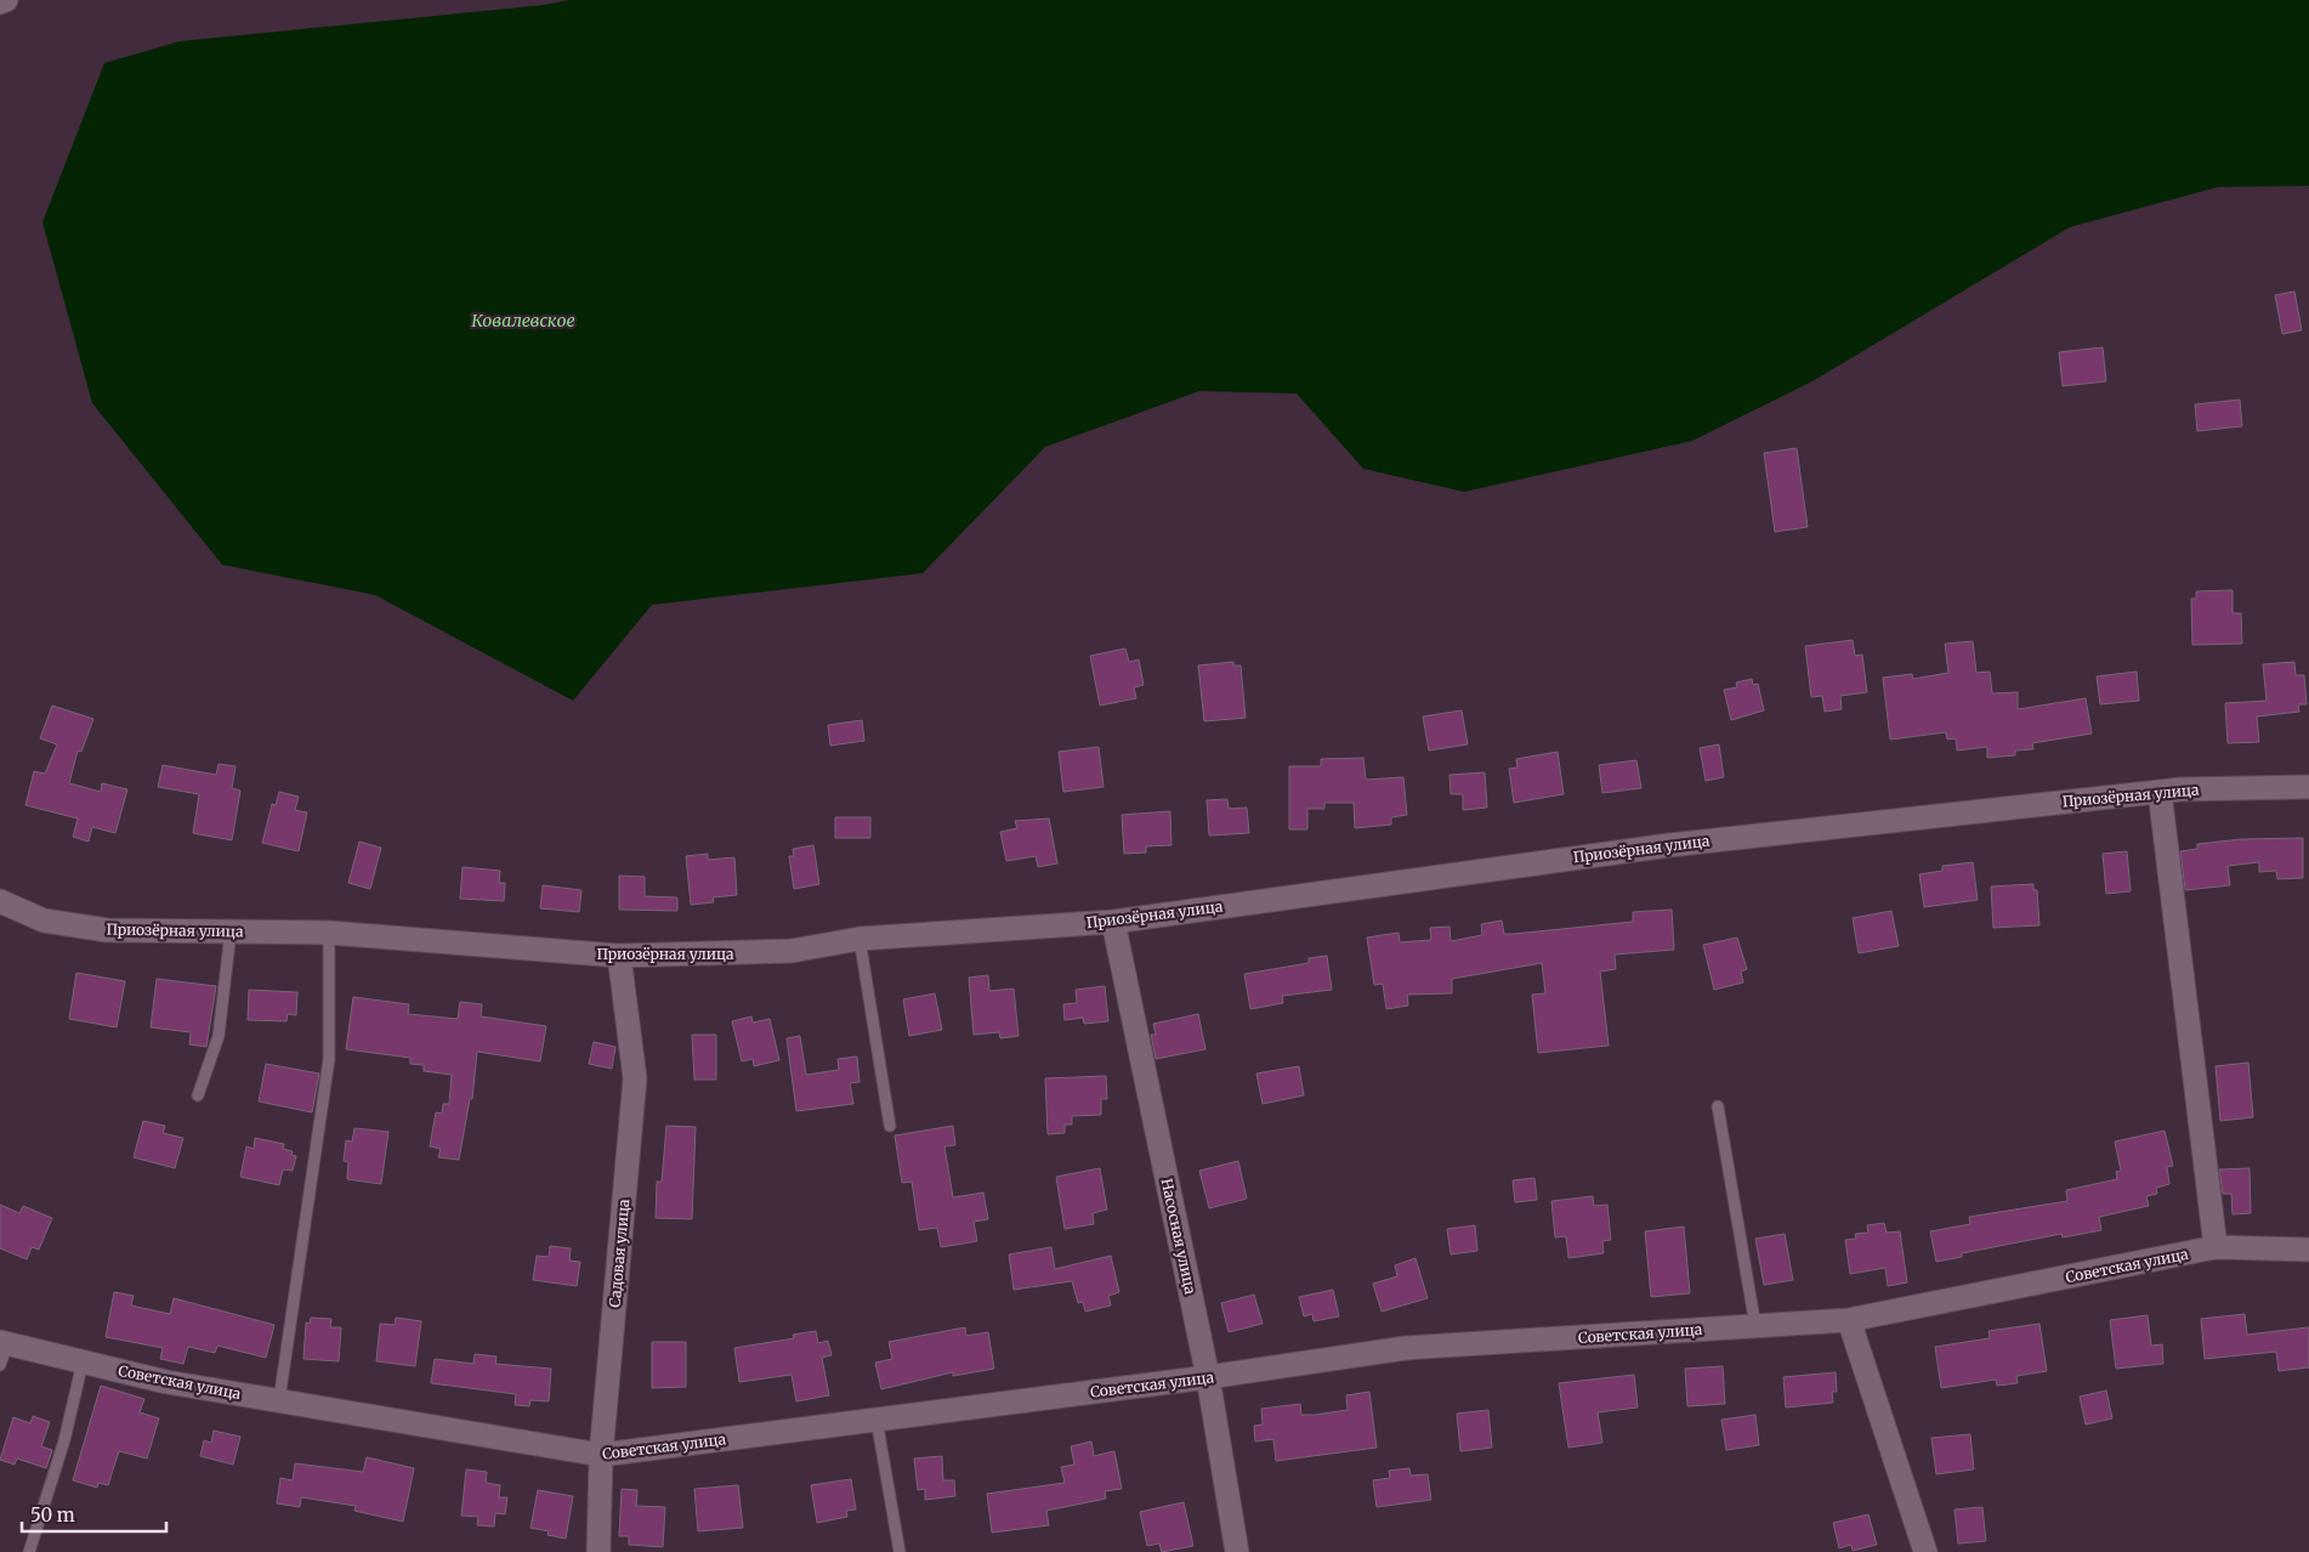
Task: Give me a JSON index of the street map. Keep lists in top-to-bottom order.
{
  "streets": {
    "street": [
      "Приозёрная улица",
      "Насосная улица",
      "Садовая улица",
      "Советская улица"
    ]
  },
  "crossings": [
    ["Приозёрная улица", "Насосная улица"],
    ["Приозёрная улица", "Садовая улица"],
    ["Насосная улица", "Советская улица"],
    ["Садовая улица", "Советская улица"]
  ],
  "water": ["Ковалевское"],
  "scale_bar": "50 m"
}
